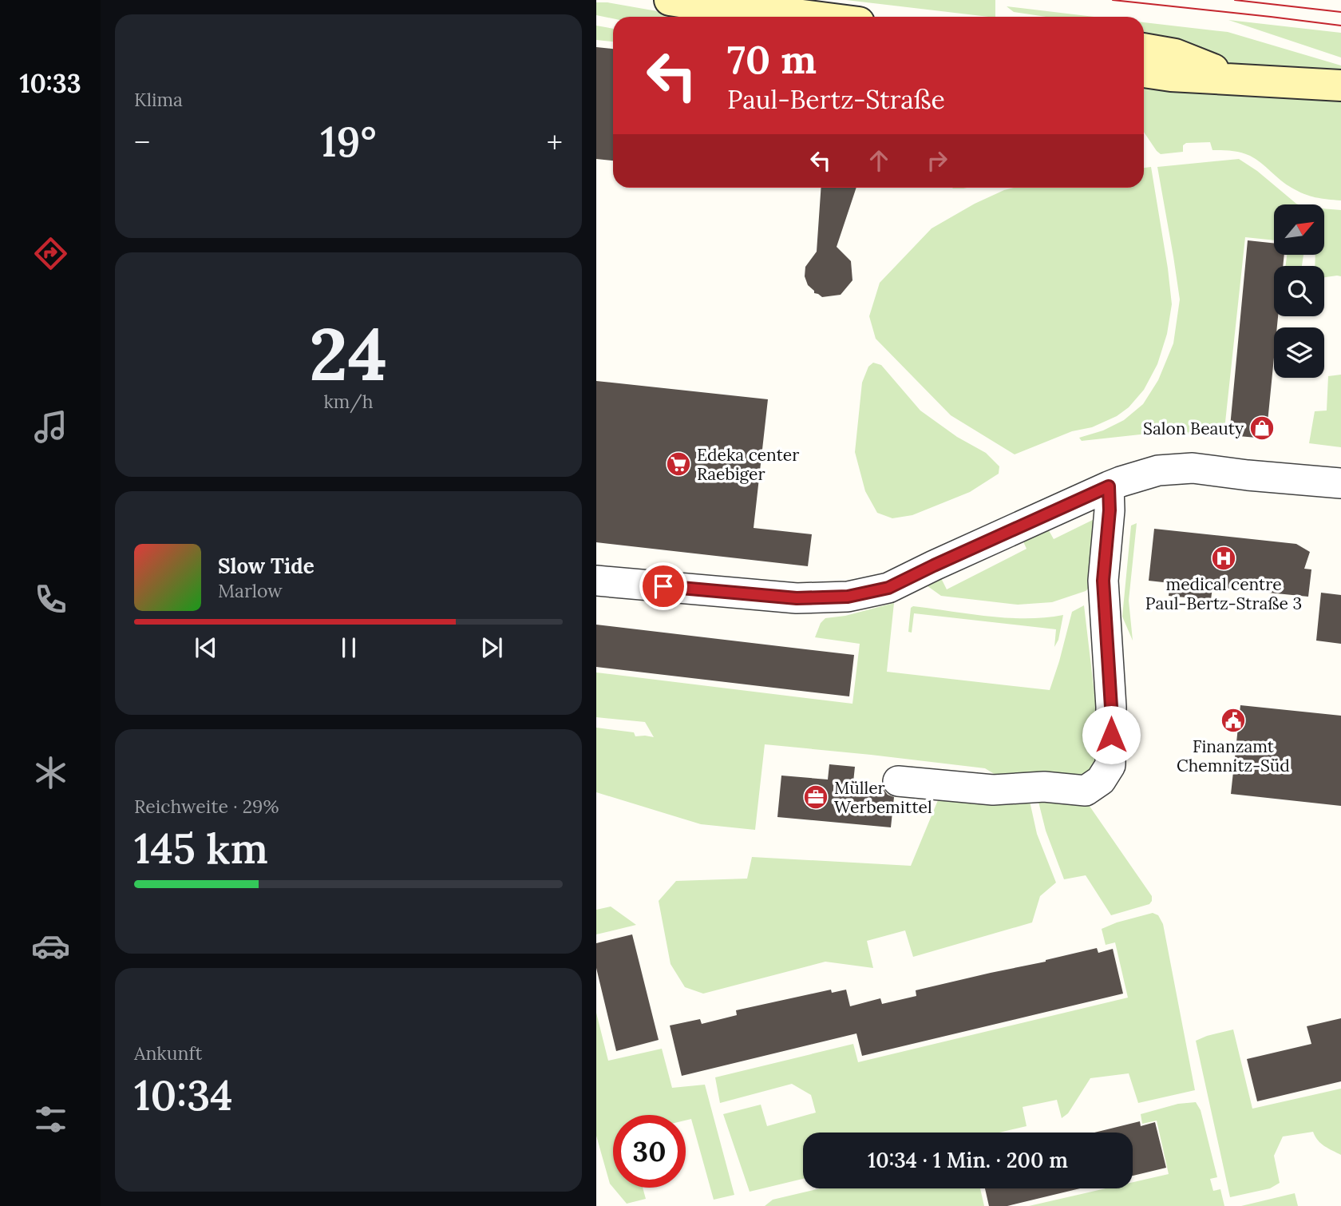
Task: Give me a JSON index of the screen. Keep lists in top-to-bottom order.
{
  "places": {
    "shop": ["Salon Beauty"],
    "supermarket": ["Edeka center Raebiger"],
    "hospital": ["medical centre Paul-Bertz-Straße 3"],
    "public building": ["Finanzamt Chemnitz-Süd"],
    "office": ["Müller Werbemittel"]
  },
  "north": "top right",
  "page": {
    "tabs": "10:33",
    "tile": [
      "Klima",
      ["24", "km/h"],
      ["Reichweite · 29%", "145 km"],
      ["Ankunft", "10:34"]
    ],
    "turn": ["70 m", "Paul-Bertz-Straße"],
    "heat": ["−", "19°", "+"],
    "song": ["Slow Tide", "Marlow"],
    "limit": "30",
    "trip": "10:34 · 1 Min. · 200 m"
  }
}
